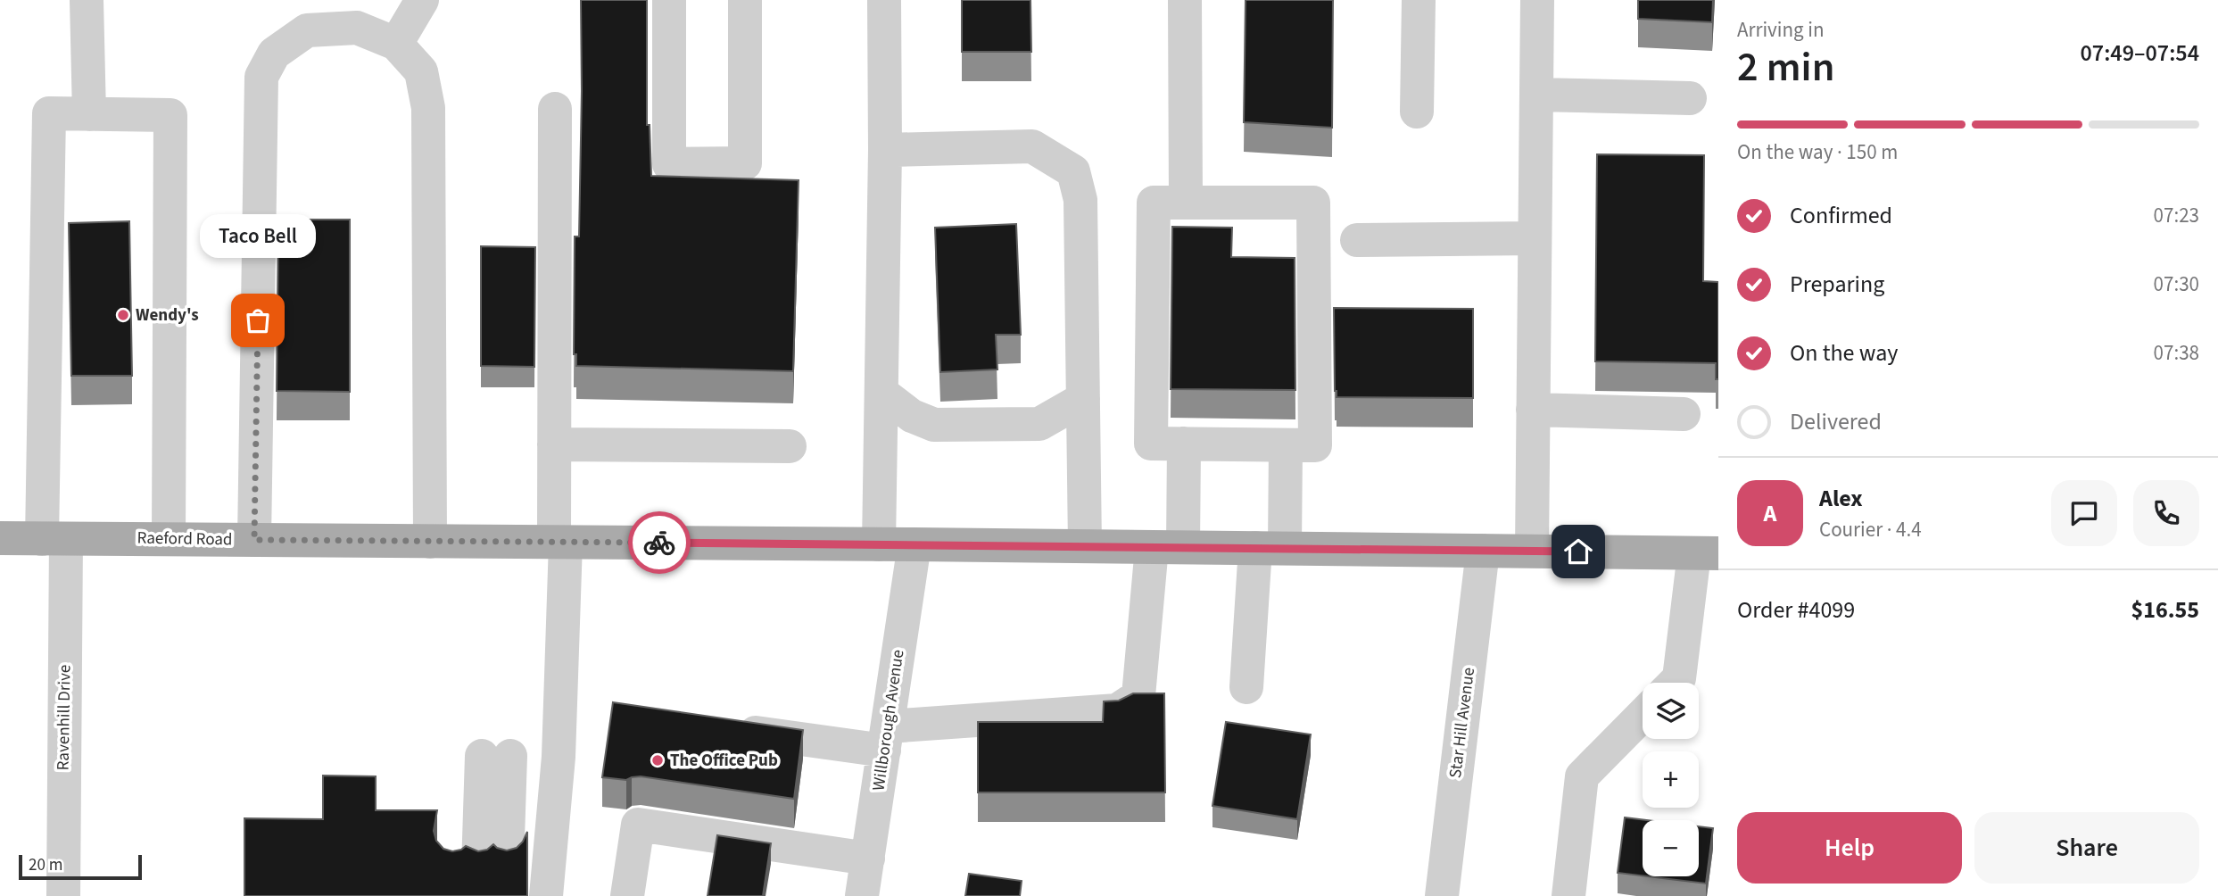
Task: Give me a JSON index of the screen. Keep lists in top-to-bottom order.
{
  "streets": {
    "main road": ["Raeford Road"],
    "street": ["Ravenhill Drive", "Willborough Avenue", "Star Hill Avenue"]
  },
  "crossings": [
    ["Raeford Road", "Ravenhill Drive"],
    ["Raeford Road", "Willborough Avenue"],
    ["Raeford Road", "Star Hill Avenue"]
  ],
  "places": ["Wendy's", "Taco Bell", "The Office Pub"],
  "scale_bar": "20 m",
  "page": {
    "heading": ["2 min", "Arriving in", "07:49–07:54"],
    "panel": [
      "Alex",
      "Courier · 4.4",
      "Order #4099",
      "$16.55"
    ],
    "bar": "On the way · 150 m",
    "list": [
      ["Confirmed", "07:23"],
      ["Preparing", "07:30"],
      ["On the way", "07:38"],
      "Delivered"
    ],
    "bubble": "Taco Bell",
    "round": "A",
    "map_buttons": ["+", "−"],
    "buttons": ["Help", "Share"],
    "scale": "20 m"
  }
}
